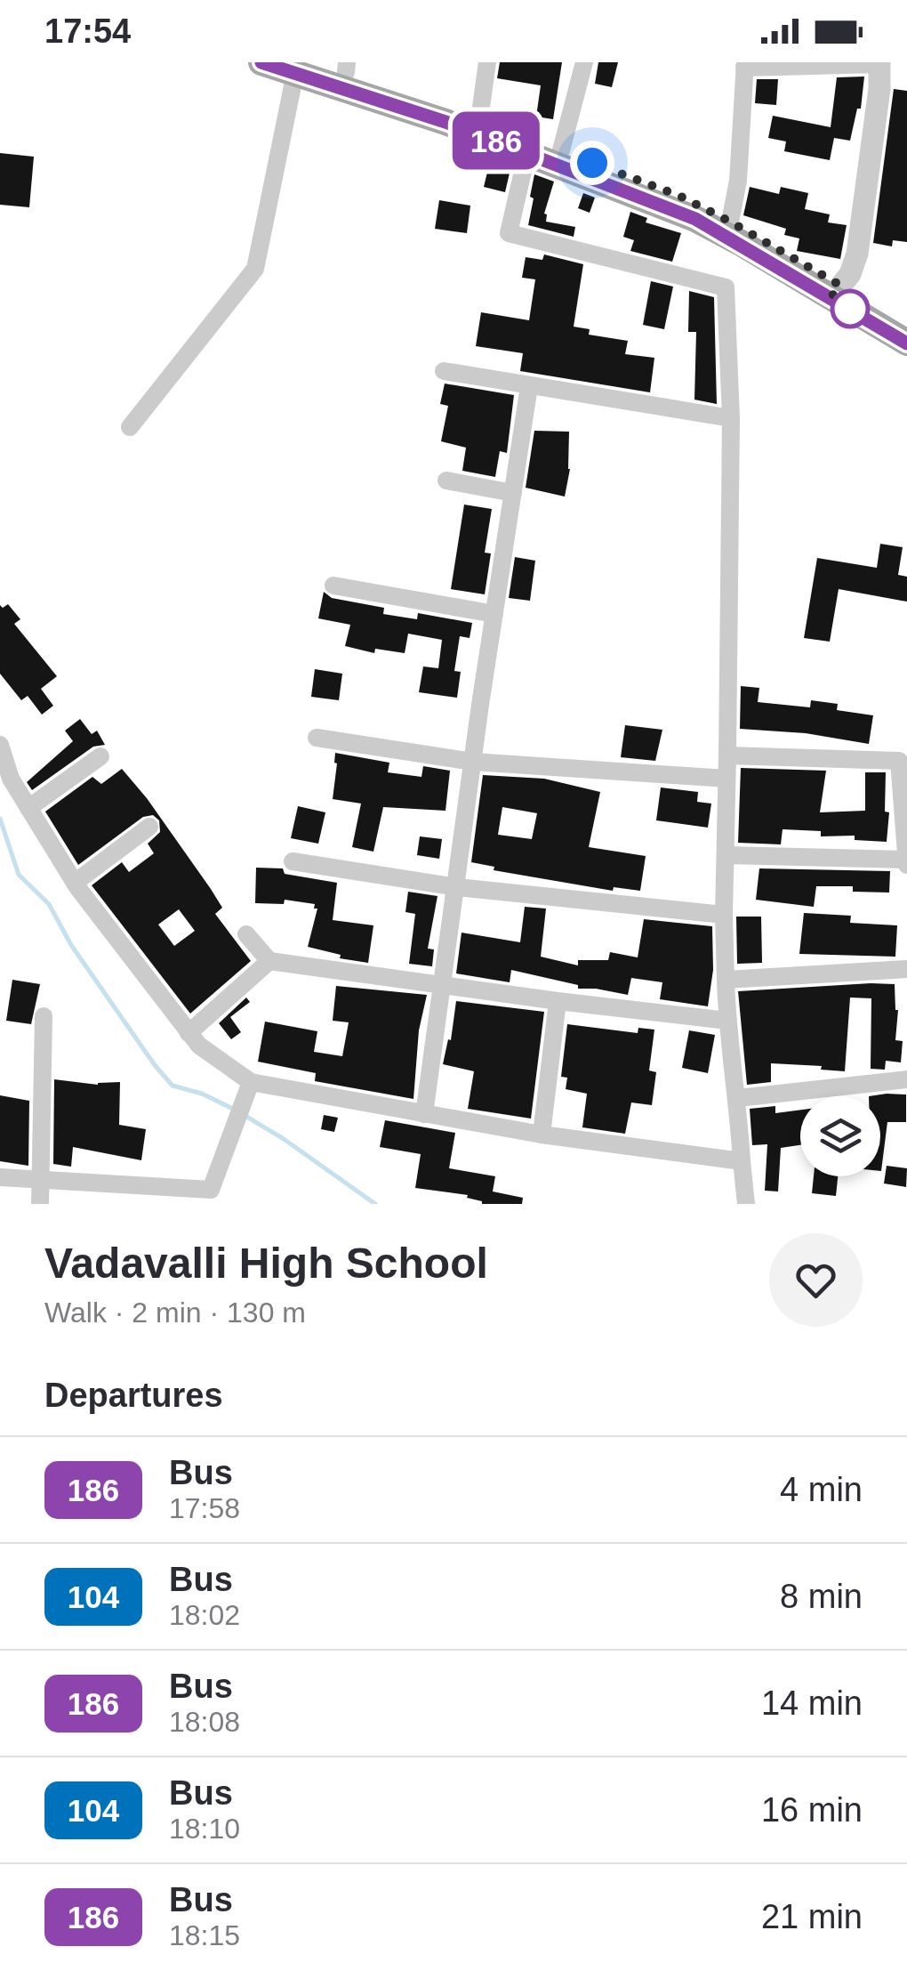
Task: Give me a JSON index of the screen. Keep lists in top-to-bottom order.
{
  "lines": ["bus line 186"],
  "page": {
    "status": "17:54",
    "on_map": "186",
    "heading": [
      ["Vadavalli High School", "Walk · 2 min · 130 m"],
      "Departures"
    ],
    "list": [
      {
        "mark": "186",
        "name": "Bus",
        "note": "17:58",
        "value": "4 min"
      },
      {
        "mark": "104",
        "name": "Bus",
        "note": "18:02",
        "value": "8 min"
      },
      {
        "mark": "186",
        "name": "Bus",
        "note": "18:08",
        "value": "14 min"
      },
      {
        "mark": "104",
        "name": "Bus",
        "note": "18:10",
        "value": "16 min"
      },
      {
        "mark": "186",
        "name": "Bus",
        "note": "18:15",
        "value": "21 min"
      }
    ]
  }
}
